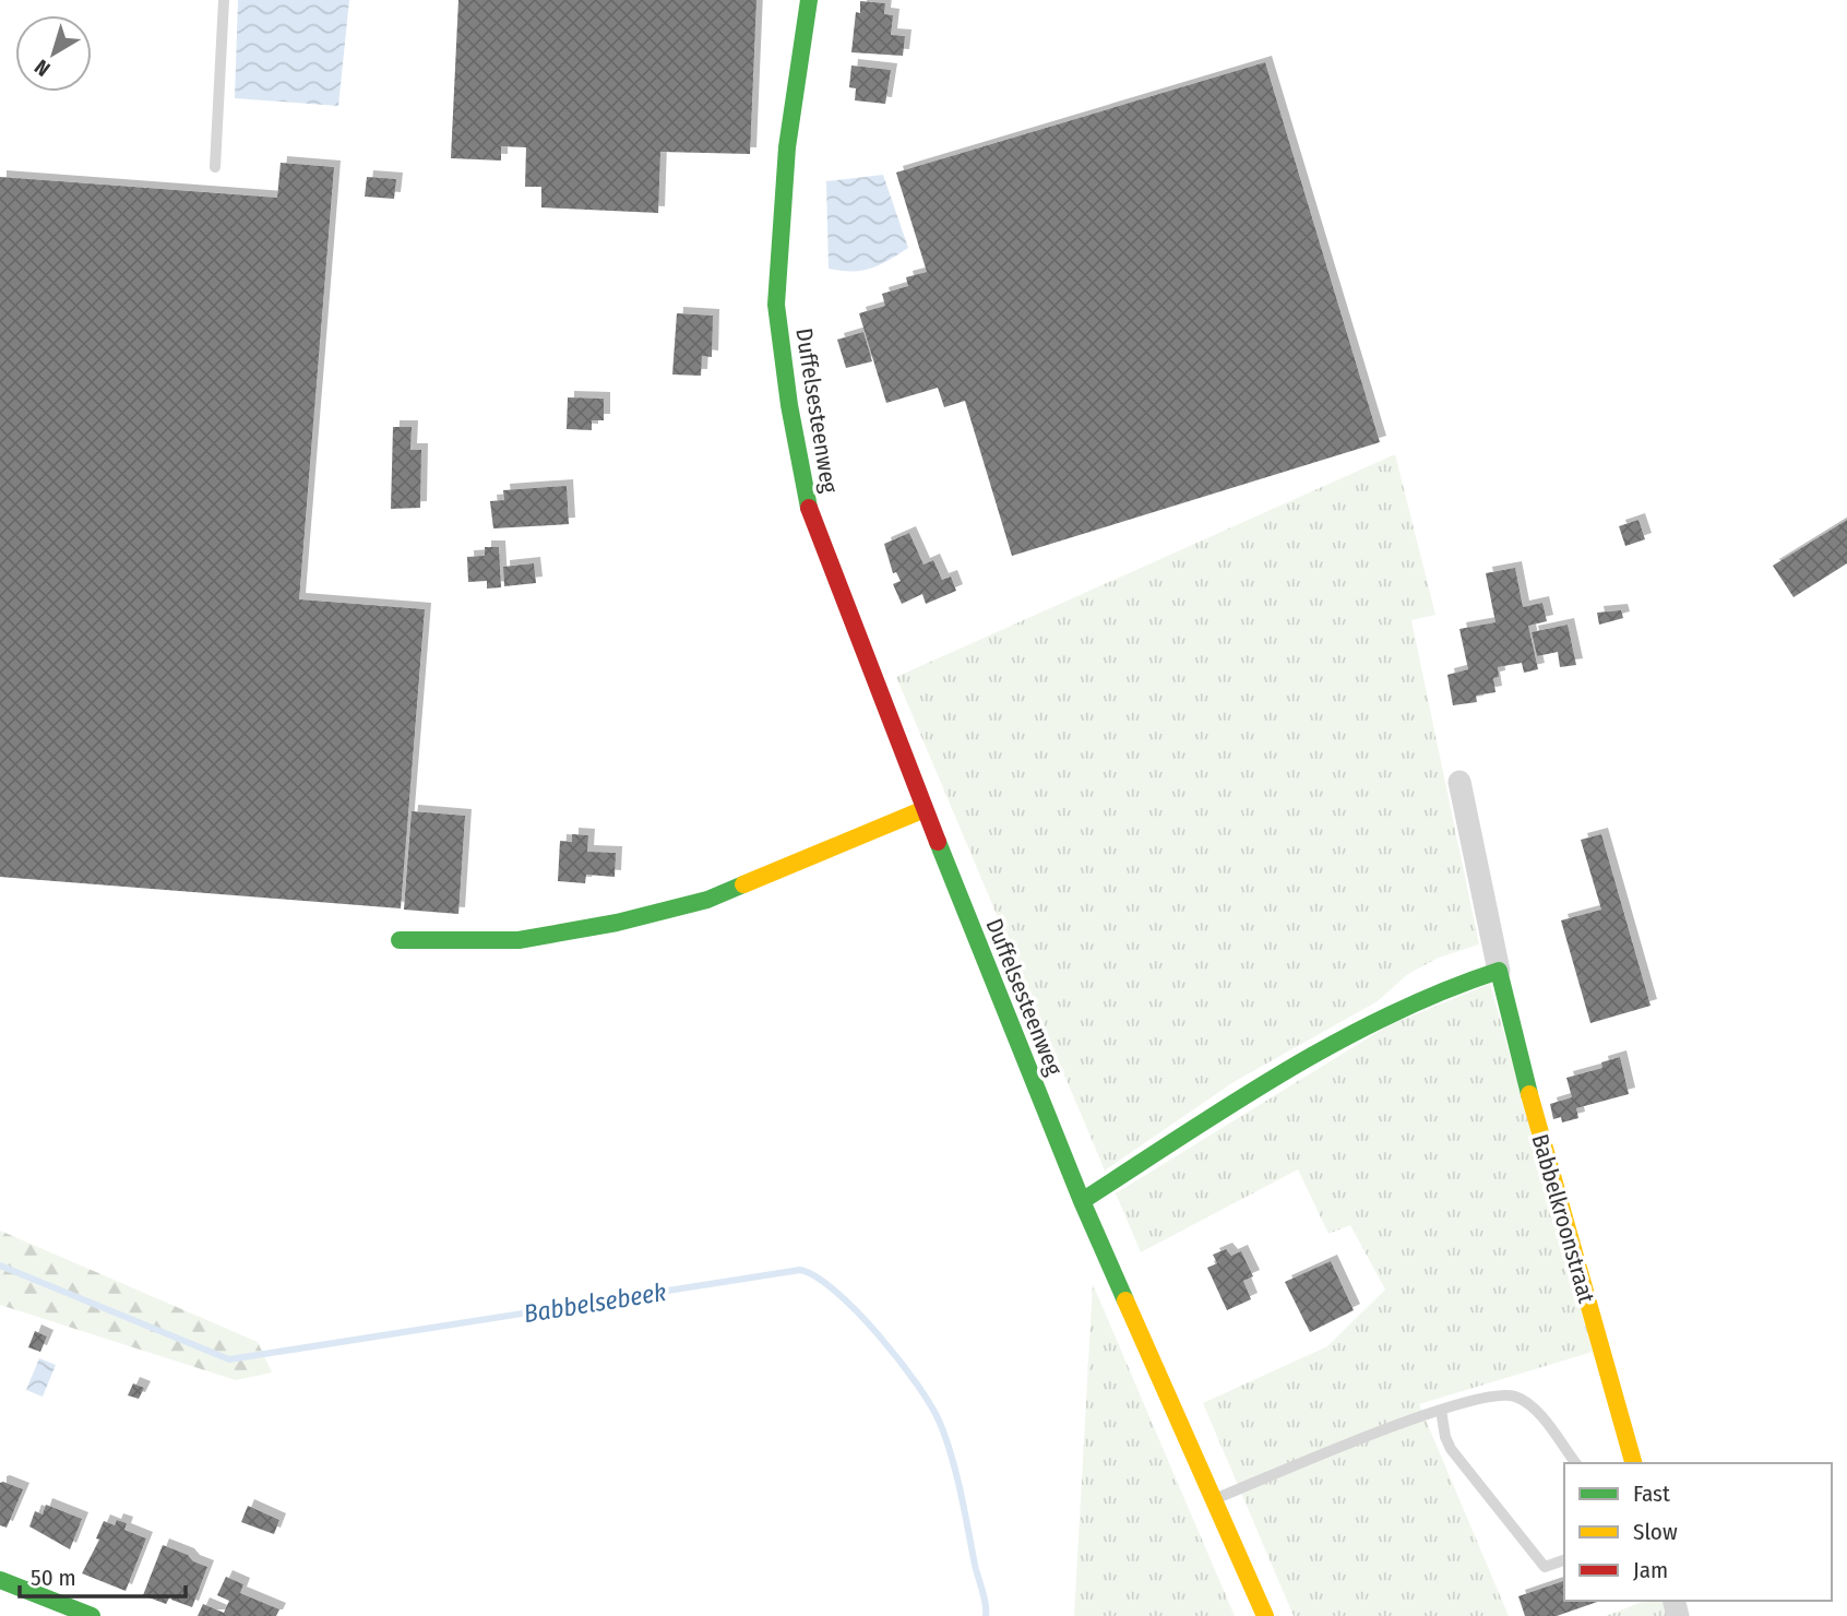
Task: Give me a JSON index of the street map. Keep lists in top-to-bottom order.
{
  "streets": {
    "street": ["Duffelsesteenweg", "Babbelkroonstraat"]
  },
  "water": ["Babbelsebeek"],
  "legend": ["Fast", "Slow", "Jam"],
  "scale_bar": "50 m",
  "north": "bottom left"
}
